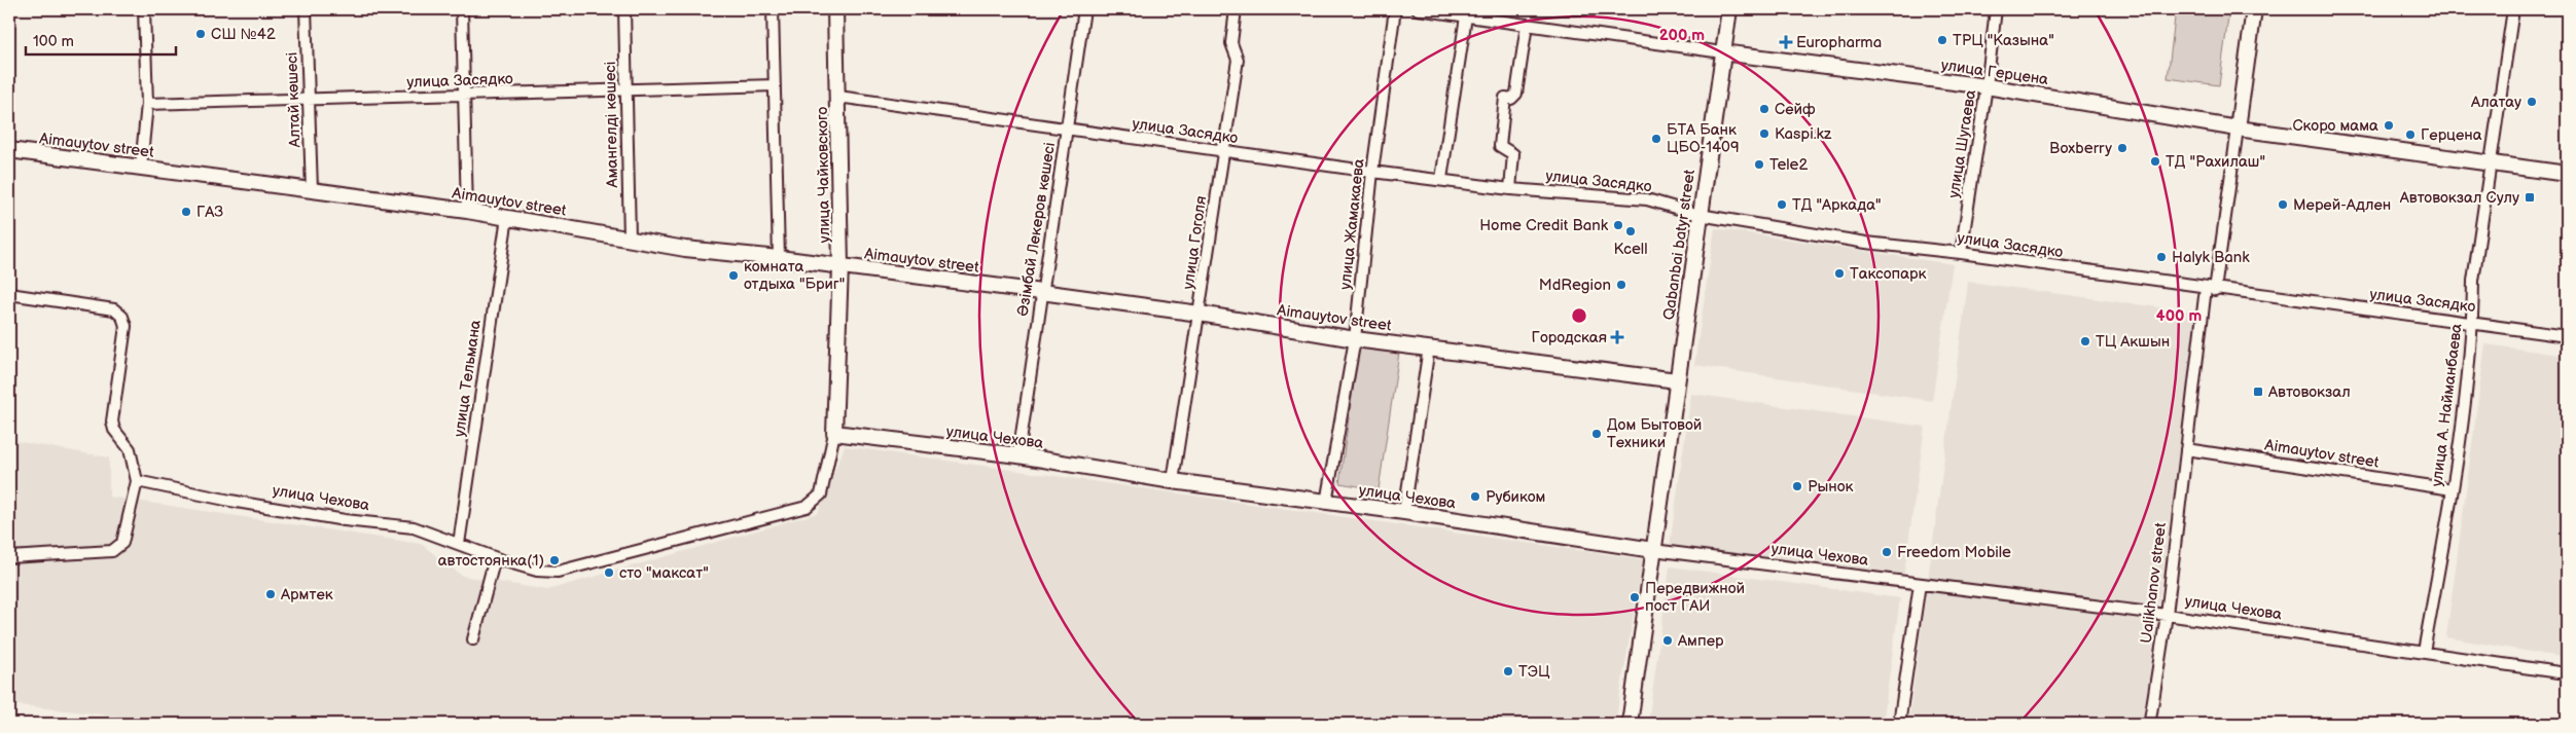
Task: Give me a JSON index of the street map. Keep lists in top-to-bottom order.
{
  "streets": {
    "street": [
      "улица Герцена",
      "улица Засядко",
      "Алтай көшесі",
      "Амангелді көшесі",
      "улица Шугаева",
      "Aimauytov street",
      "улица Чайковского",
      "улица Жамакаева",
      "Әзімбай Лекеров көшесі",
      "улица Гоголя",
      "Qabanbai batyr street",
      "улица Тельмана",
      "улица А. Найманбаева",
      "улица Чехова",
      "Ualikhanov street"
    ]
  },
  "crossings": [
    ["улица Герцена", "улица Шугаева"],
    ["улица Герцена", "Qabanbai batyr street"],
    ["улица Герцена", "улица А. Найманбаева"],
    ["улица Засядко", "Алтай көшесі"],
    ["улица Засядко", "Амангелді көшесі"],
    ["улица Засядко", "улица Шугаева"],
    ["улица Засядко", "улица Чайковского"],
    ["улица Засядко", "улица Жамакаева"],
    ["улица Засядко", "Әзімбай Лекеров көшесі"],
    ["улица Засядко", "улица Гоголя"],
    ["улица Засядко", "Qabanbai batyr street"],
    ["улица Засядко", "улица А. Найманбаева"],
    ["улица Засядко", "Ualikhanov street"],
    ["Алтай көшесі", "Aimauytov street"],
    ["Амангелді көшесі", "Aimauytov street"],
    ["Aimauytov street", "улица Чайковского"],
    ["Aimauytov street", "улица Жамакаева"],
    ["Aimauytov street", "Әзімбай Лекеров көшесі"],
    ["Aimauytov street", "улица Гоголя"],
    ["Aimauytov street", "Qabanbai batyr street"],
    ["Aimauytov street", "улица Тельмана"],
    ["Aimauytov street", "улица А. Найманбаева"],
    ["Aimauytov street", "Ualikhanov street"],
    ["улица Чайковского", "улица Чехова"],
    ["улица Жамакаева", "улица Чехова"],
    ["Әзімбай Лекеров көшесі", "улица Чехова"],
    ["улица Гоголя", "улица Чехова"],
    ["Qabanbai batyr street", "улица Чехова"],
    ["улица Тельмана", "улица Чехова"],
    ["улица А. Найманбаева", "улица Чехова"],
    ["улица Чехова", "Ualikhanov street"]
  ],
  "places": {
    "other": [
      "СШ №42",
      "ТРЦ \"Казына\"",
      "Алатау",
      "Сейф",
      "Скоро мама",
      "Kaspi.kz",
      "Герцена",
      "БТА Банк ЦБО-1409",
      "Boxberry",
      "ТД \"Рахилаш\"",
      "Tele2",
      "ТД \"Аркада\"",
      "Мерей-Адлен",
      "ГАЗ",
      "Home Credit Bank",
      "Kcell",
      "Halyk Bank",
      "Таксопарк",
      "комната отдыха \"Бриг\"",
      "MdRegion",
      "ТЦ Акшын",
      "Дом Бытовой Техники",
      "Рынок",
      "Рубиком",
      "Freedom Mobile",
      "автостоянка(1)",
      "сто \"максат\"",
      "Армтек",
      "Передвижной пост ГАИ",
      "Ампер",
      "ТЭЦ"
    ],
    "health": ["Europharma", "Городская"],
    "transit": ["Автовокзал Сулу", "Автовокзал"]
  },
  "scale_bar": "100 m",
  "rings": ["200 m", "400 m"]
}
